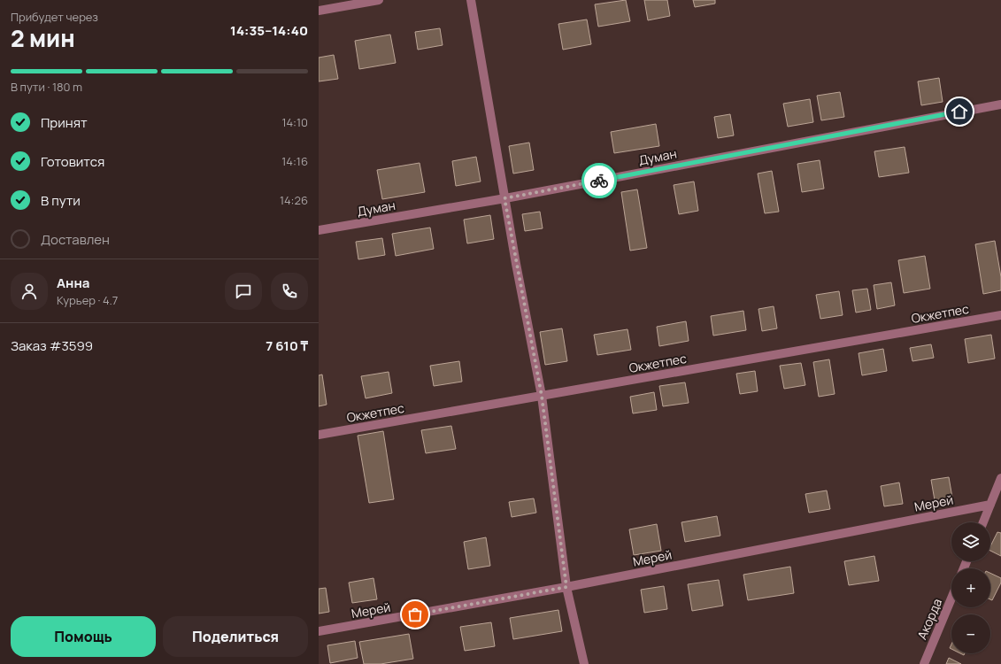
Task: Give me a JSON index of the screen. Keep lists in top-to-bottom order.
{
  "streets": {
    "street": [
      "Думан",
      "Окжетпес",
      "Мерей",
      "Акорда"
    ]
  },
  "page": {
    "heading": ["2 мин", "Прибудет через", "14:35–14:40"],
    "panel": [
      "Анна",
      "Курьер · 4.7",
      "Заказ #3599",
      "7 610 ₸"
    ],
    "bar": "В пути · 180 m",
    "list": [
      ["Принят", "14:10"],
      ["Готовится", "14:16"],
      ["В пути", "14:26"],
      "Доставлен"
    ],
    "map_buttons": ["+", "−"],
    "buttons": ["Помощь", "Поделиться"]
  }
}
